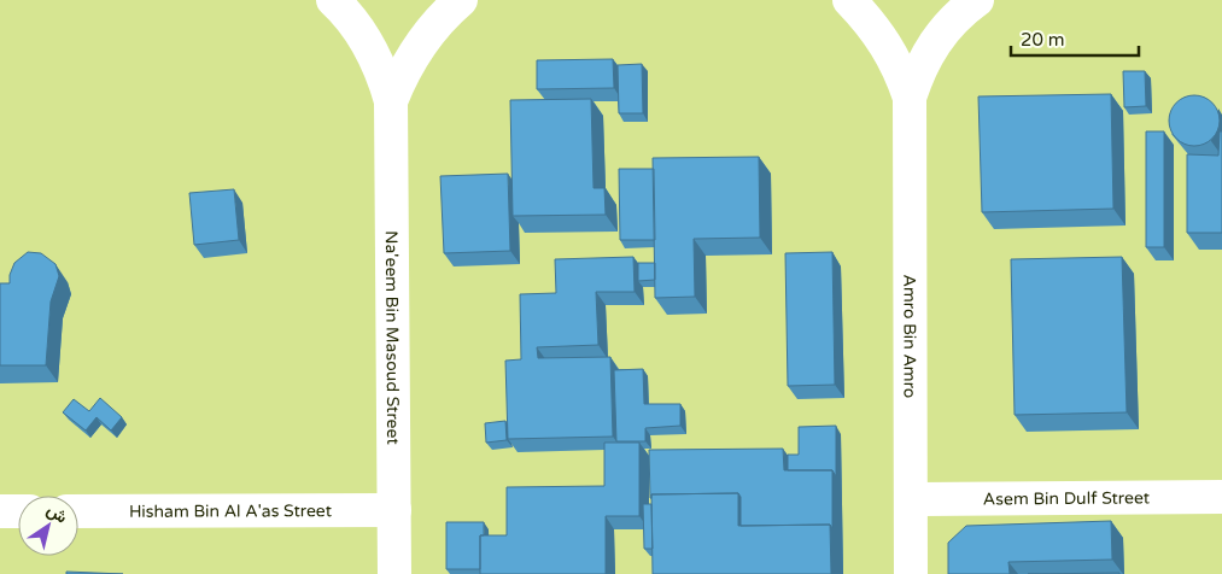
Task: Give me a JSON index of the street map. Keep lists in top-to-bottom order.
{
  "streets": {
    "street": [
      "Amro Bin Amro",
      "Na'eem Bin Masoud Street",
      "Asem Bin Dulf Street",
      "Hisham Bin Al A'as Street"
    ]
  },
  "crossings": [
    ["Amro Bin Amro", "Asem Bin Dulf Street"],
    ["Na'eem Bin Masoud Street", "Hisham Bin Al A'as Street"]
  ],
  "scale_bar": "20 m",
  "north": "top right"
}
